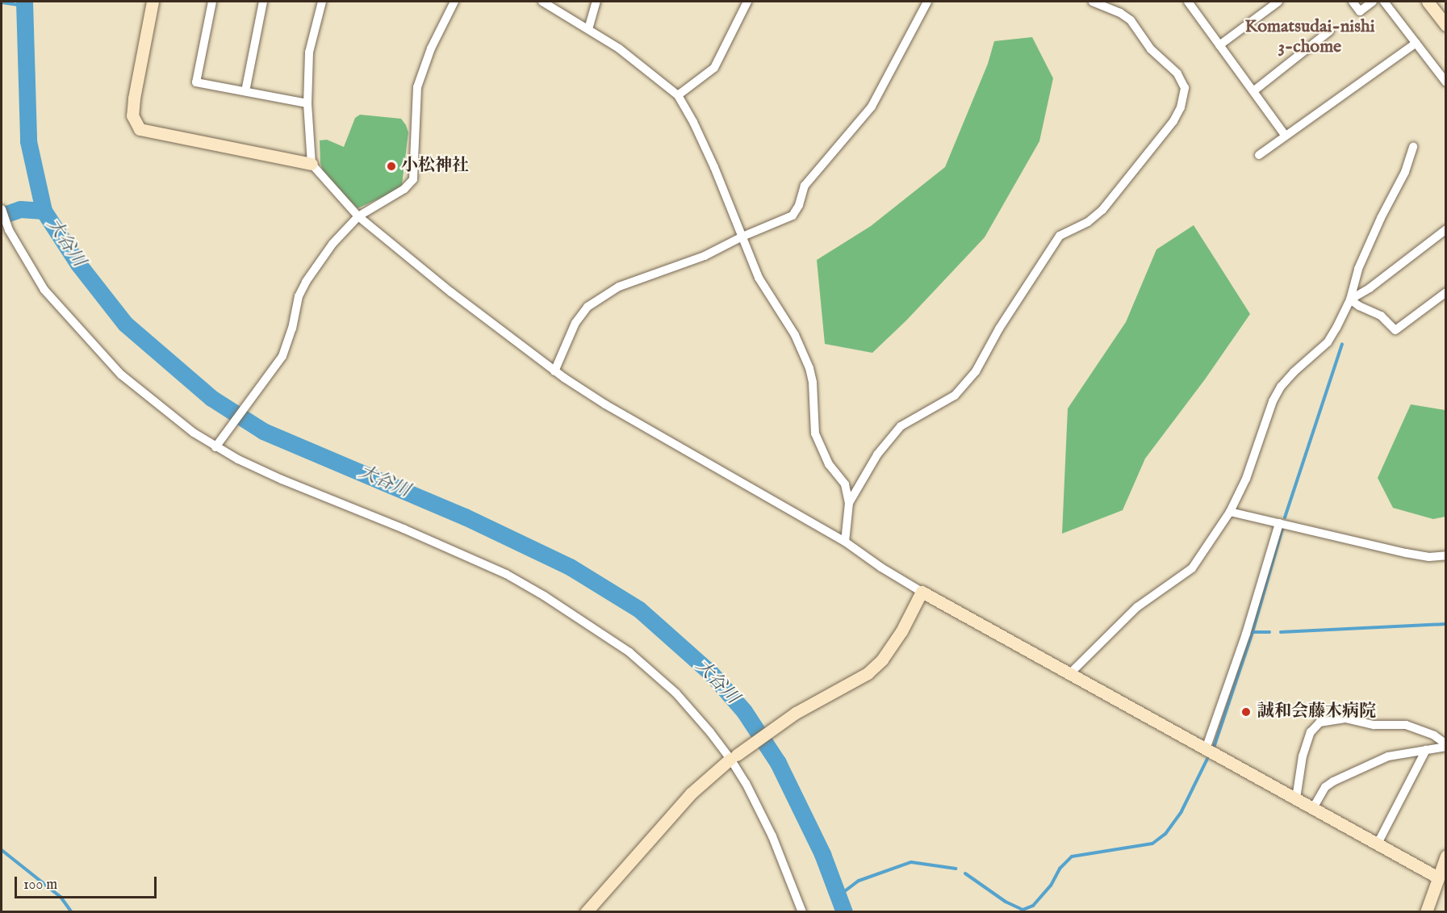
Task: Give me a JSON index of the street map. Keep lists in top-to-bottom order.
{
  "districts": ["Komatsudai-nishi 3-chome"],
  "water": ["大谷川"],
  "places": ["小松神社", "誠和会藤木病院"],
  "scale_bar": "100 m"
}
